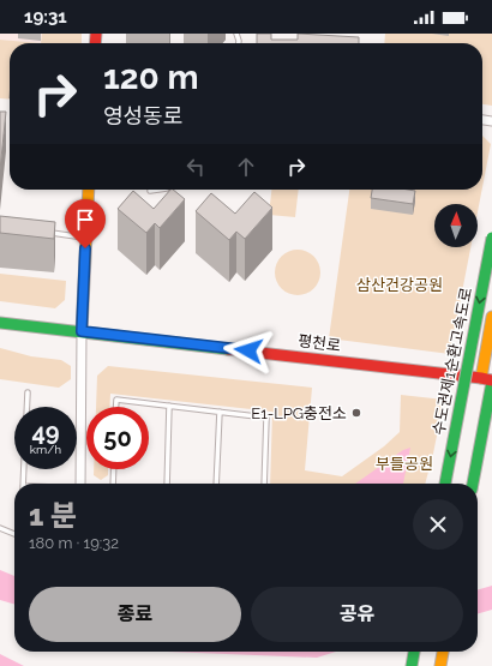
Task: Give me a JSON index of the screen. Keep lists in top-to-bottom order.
{
  "streets": {
    "main road": ["평천로", "수도권제1순환고속도로"]
  },
  "parks": ["삼산건강공원", "부들공원"],
  "places": ["E1-LPG충전소"],
  "north": "top",
  "page": {
    "status": "19:31",
    "turn": ["120 m", "영성동로"],
    "speed": "49 km/h",
    "limit": "50",
    "heading": ["1 분", "180 m · 19:32"],
    "buttons": ["종료", "공유"]
  }
}
